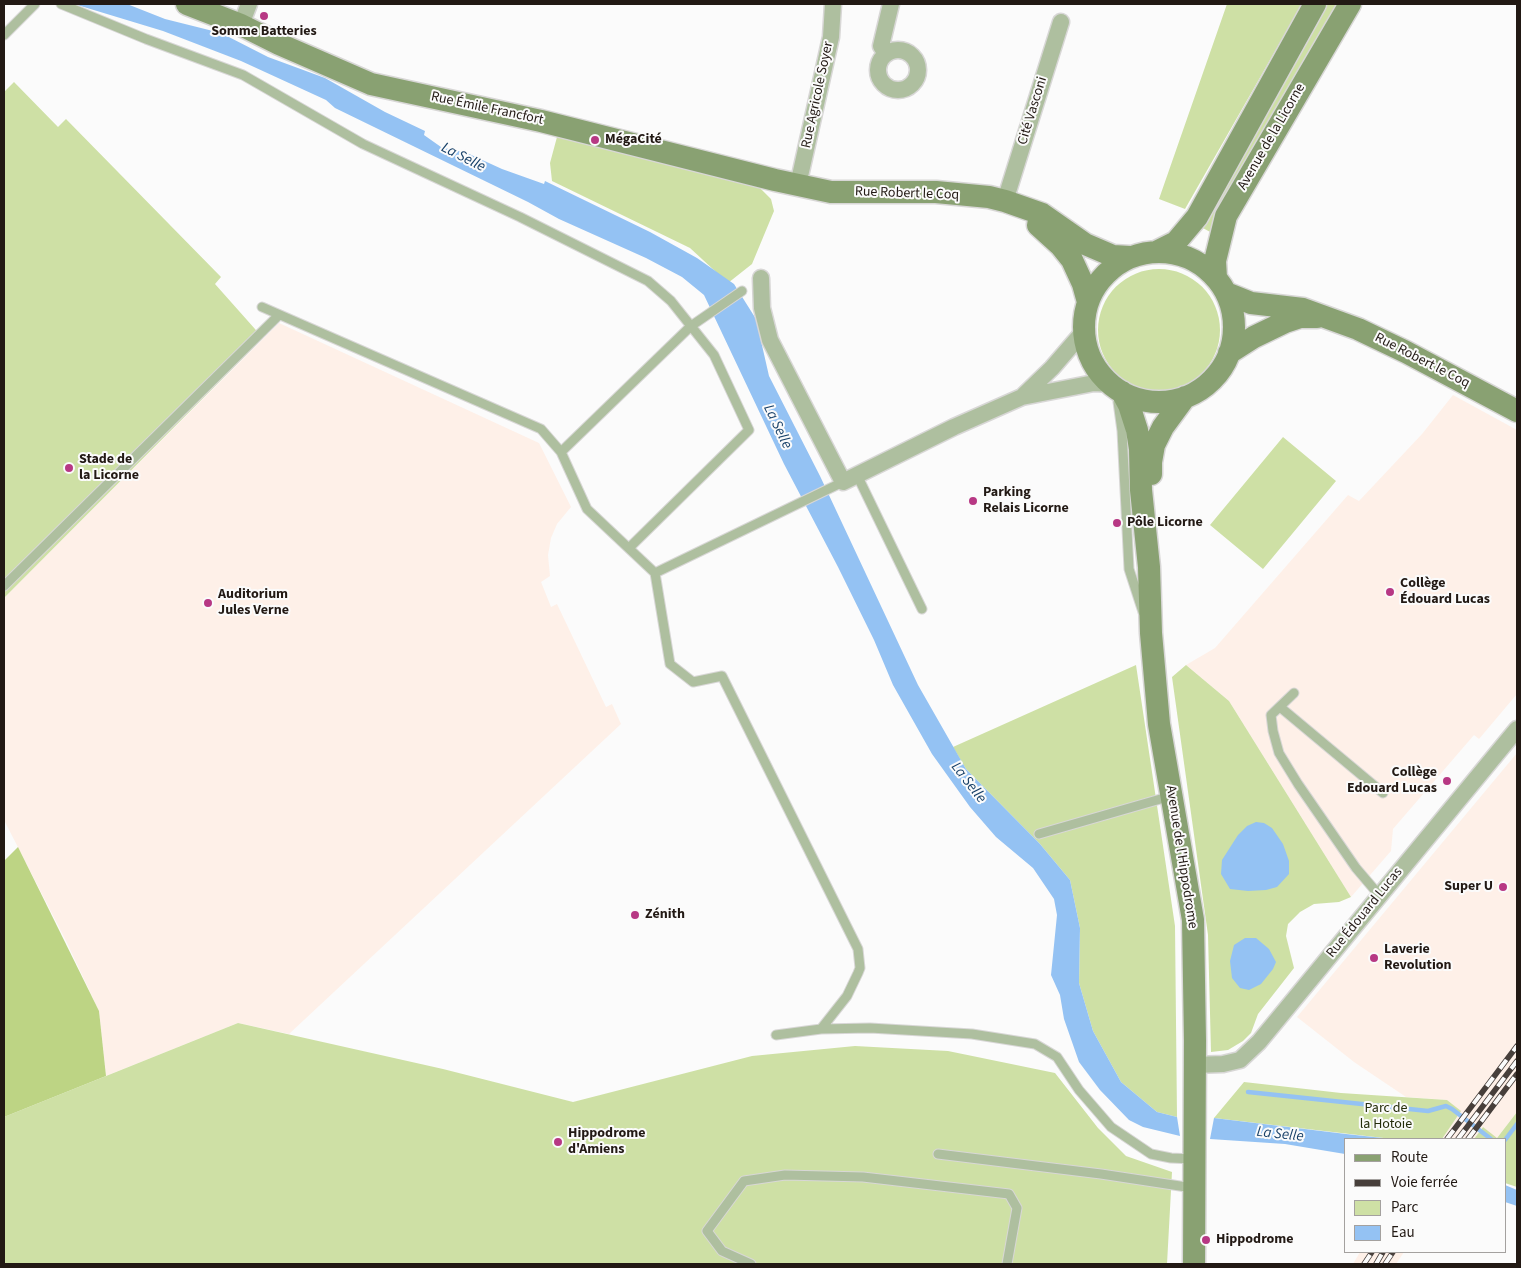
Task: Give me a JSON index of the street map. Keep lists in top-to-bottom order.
{
  "streets": {
    "main road": [
      "Rue Émile Francfort",
      "Avenue de la Licorne",
      "Rue Robert le Coq",
      "Avenue de l'Hippodrome"
    ],
    "street": ["Rue Agricole Soyer", "Cité Vasconi", "Rue Édouard Lucas"]
  },
  "crossings": [
    ["Rue Agricole Soyer", "Rue Émile Francfort"],
    ["Rue Agricole Soyer", "Rue Robert le Coq"],
    ["Rue Émile Francfort", "Rue Robert le Coq"],
    ["Cité Vasconi", "Rue Robert le Coq"],
    ["Avenue de la Licorne", "Rue Robert le Coq"],
    ["Avenue de la Licorne", "Avenue de l'Hippodrome"],
    ["Rue Robert le Coq", "Avenue de l'Hippodrome"],
    ["Avenue de l'Hippodrome", "Rue Édouard Lucas"]
  ],
  "water": ["La Selle"],
  "parks": ["Parc de la Hotoie"],
  "places": [
    "Somme Batteries",
    "MégaCité",
    "Stade de la Licorne",
    "Parking Relais Licorne",
    "Pôle Licorne",
    "Collège Édouard Lucas",
    "Auditorium Jules Verne",
    "Collège Edouard Lucas",
    "Super U",
    "Zénith",
    "Laverie Revolution",
    "Hippodrome d'Amiens",
    "Hippodrome"
  ],
  "legend": [
    "Route",
    "Voie ferrée",
    "Parc",
    "Eau"
  ]
}
